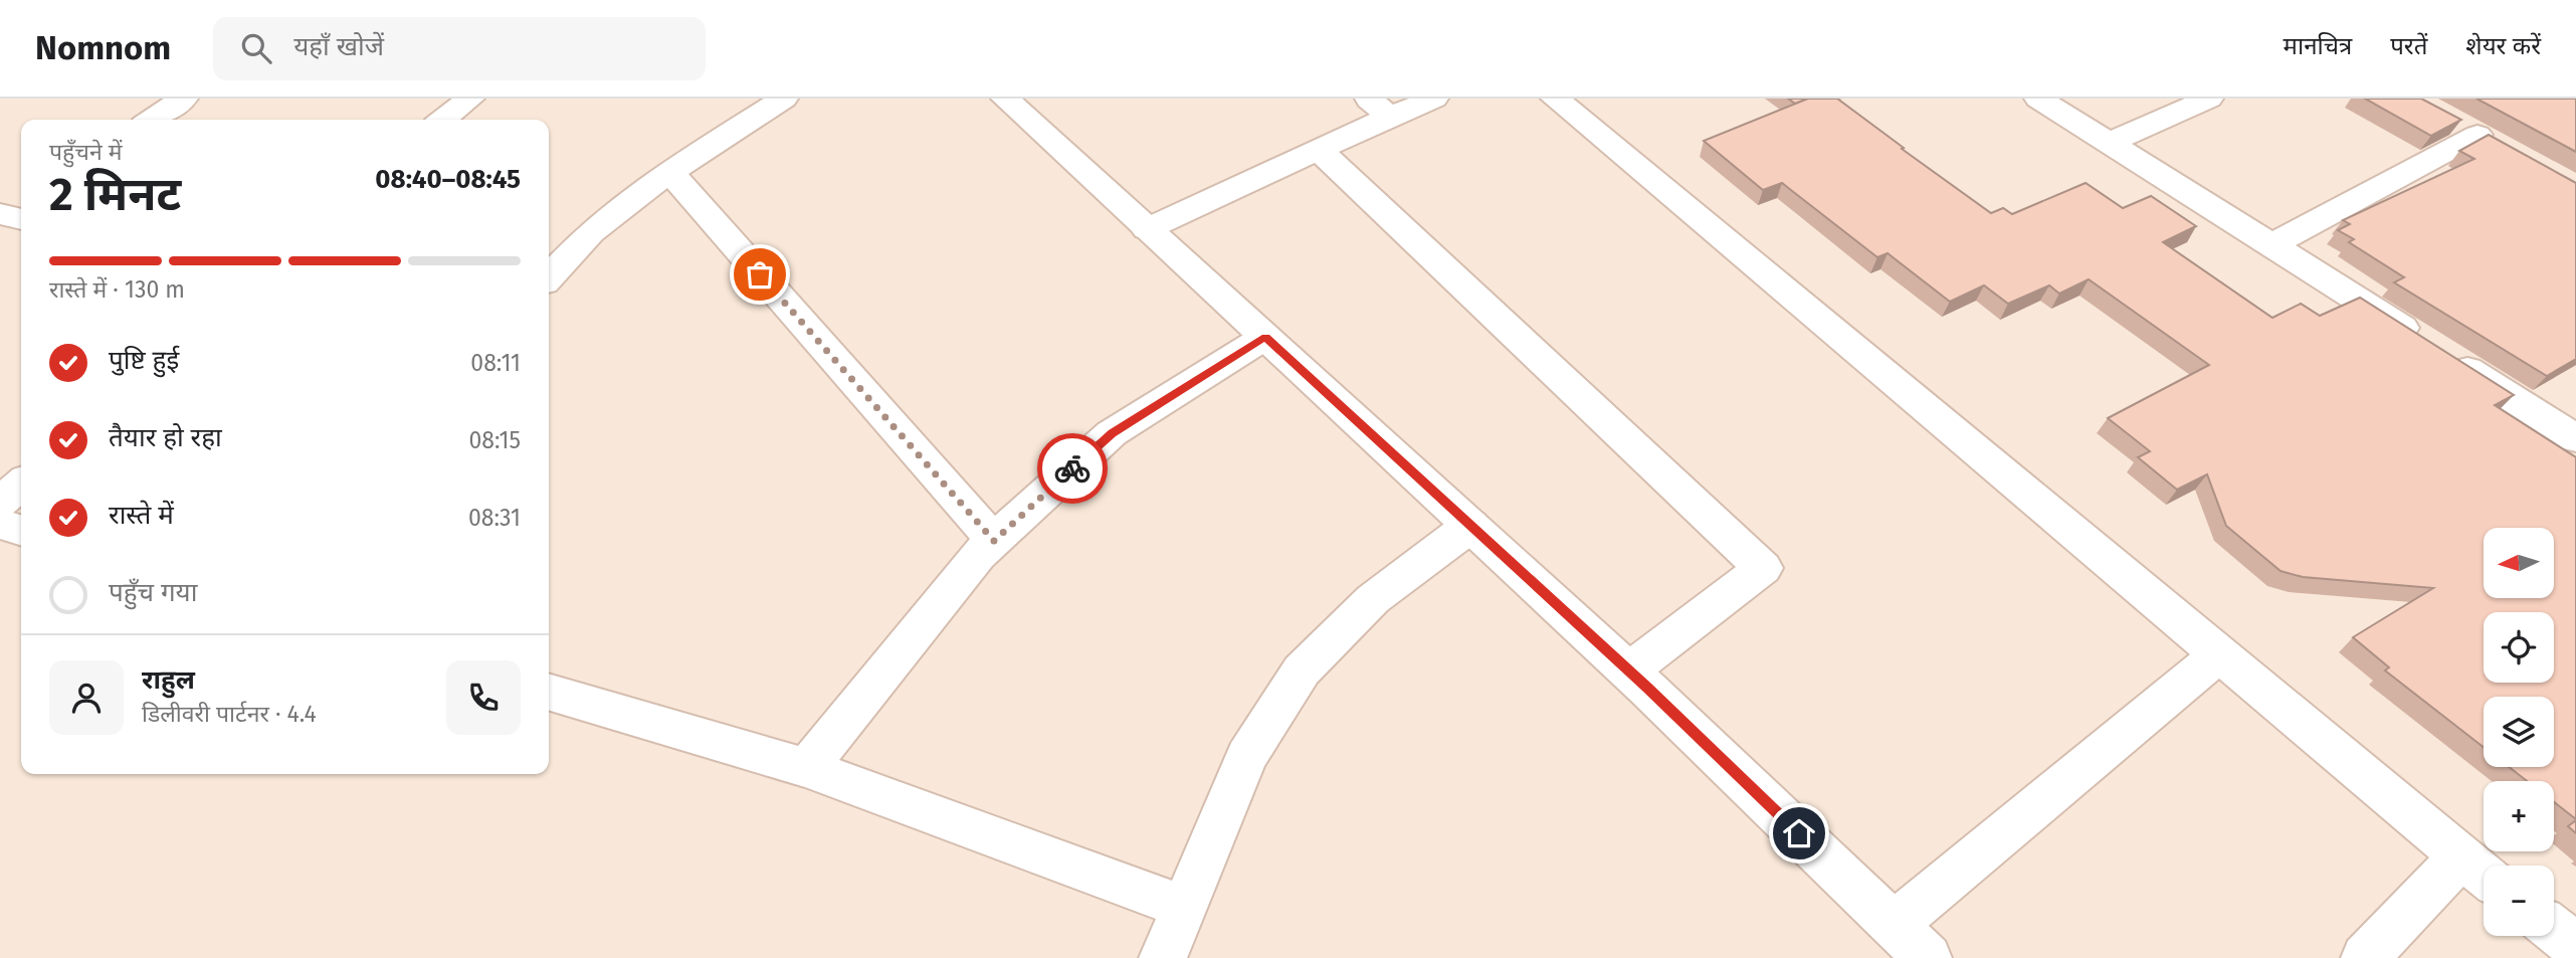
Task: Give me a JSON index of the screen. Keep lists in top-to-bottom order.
{
  "north": "left",
  "page": {
    "header": "Nomnom",
    "search": "यहाँ खोजें",
    "nav": ["मानचित्र", "परतें", "शेयर करें"],
    "heading": ["2 मिनट", "पहुँचने में", "08:40–08:45"],
    "panel": ["राहुल", "डिलीवरी पार्टनर · 4.4"],
    "bar": "रास्ते में · 130 m",
    "list": [
      ["पुष्टि हुई", "08:11"],
      ["तैयार हो रहा", "08:15"],
      ["रास्ते में", "08:31"],
      "पहुँच गया"
    ],
    "map_buttons": ["+", "−"]
  }
}
